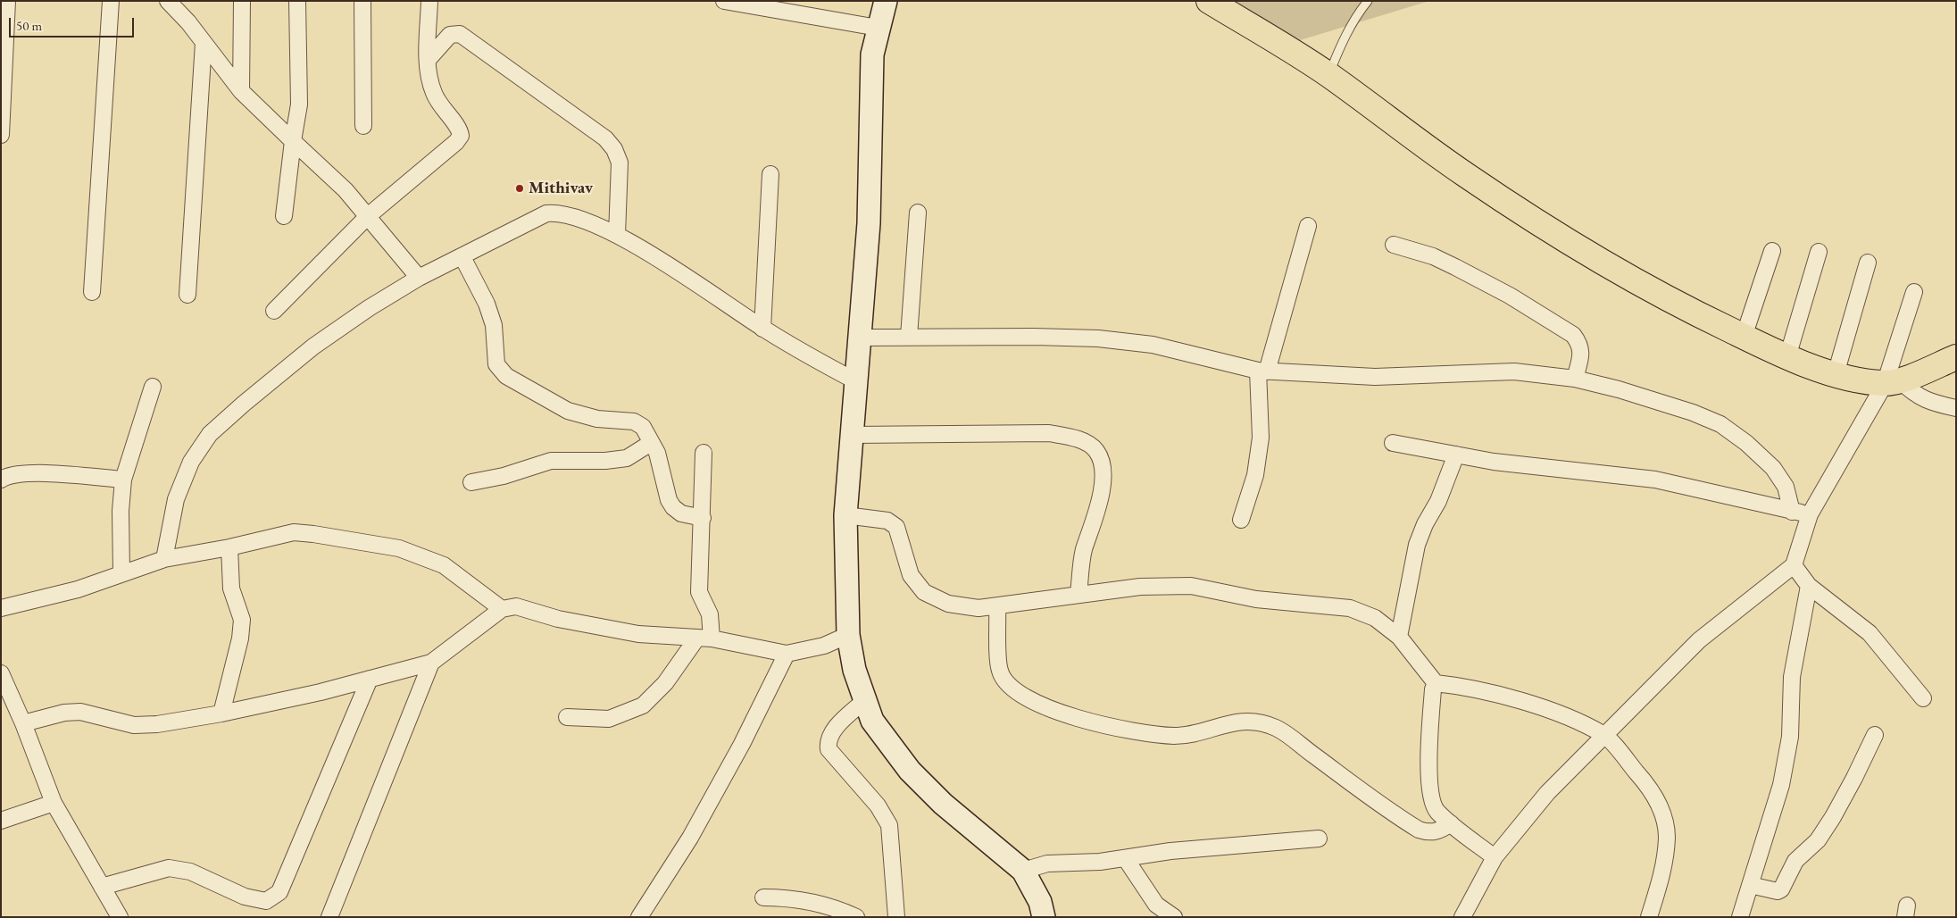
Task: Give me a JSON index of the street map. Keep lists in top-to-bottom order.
{
  "places": ["Mithivav"],
  "scale_bar": "50 m"
}
